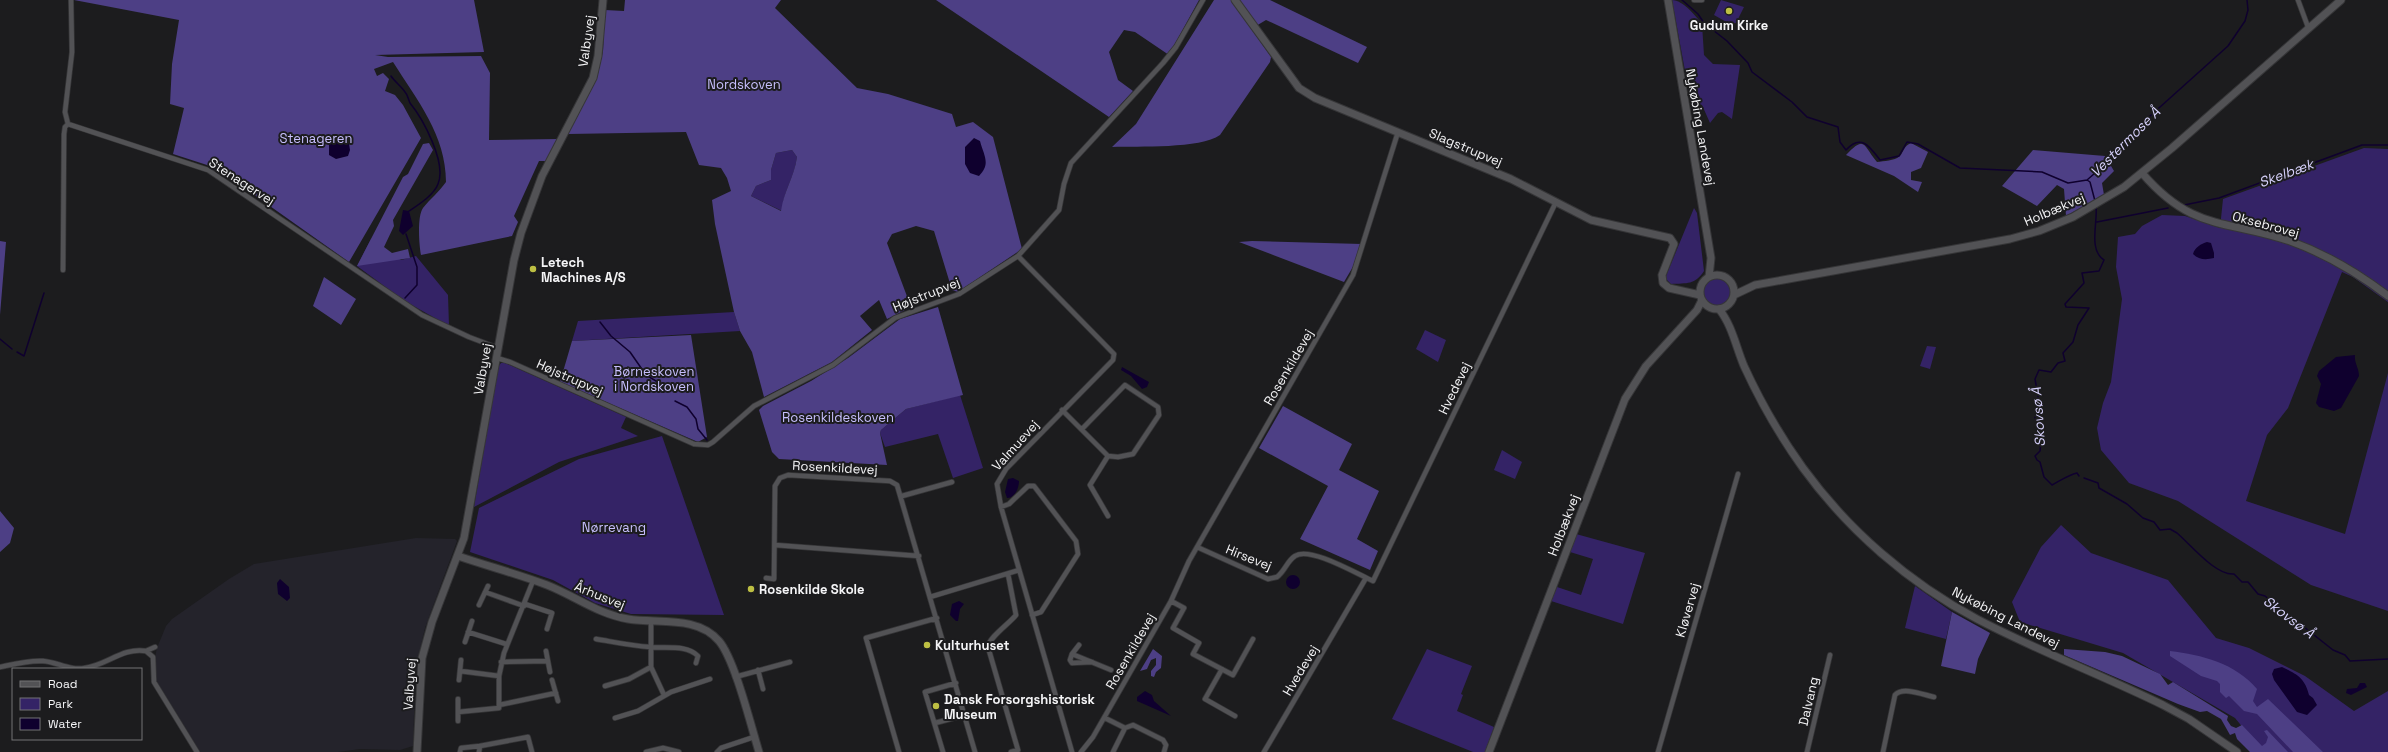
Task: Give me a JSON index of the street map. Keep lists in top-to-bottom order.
{
  "streets": {
    "street": [
      "Valbyvej",
      "Nykøbing Landevej",
      "Slagstrupvej",
      "Stenagervej",
      "Holbækvej",
      "Oksebrovej",
      "Højstrupvej",
      "Rosenkildevej",
      "Hvedevej",
      "Valmuevej",
      "Hirsevej",
      "Århusvej",
      "Kløvervej",
      "Dalvang"
    ]
  },
  "crossings": [
    ["Valbyvej", "Stenagervej"],
    ["Valbyvej", "Højstrupvej"],
    ["Valbyvej", "Århusvej"],
    ["Nykøbing Landevej", "Holbækvej"],
    ["Slagstrupvej", "Rosenkildevej"],
    ["Slagstrupvej", "Hvedevej"],
    ["Holbækvej", "Oksebrovej"],
    ["Højstrupvej", "Valmuevej"],
    ["Rosenkildevej", "Hirsevej"],
    ["Hvedevej", "Hirsevej"]
  ],
  "water": ["Vestermose Å", "Skelbæk", "Skovsø Å"],
  "parks": [
    "Nordskoven",
    "Stenageren",
    "Børneskoven i Nordskoven",
    "Rosenkildeskoven",
    "Nørrevang"
  ],
  "places": [
    "Gudum Kirke",
    "Letech Machines A/S",
    "Rosenkilde Skole",
    "Kulturhuset",
    "Dansk Forsorgshistorisk Museum"
  ],
  "legend": ["Road", "Park", "Water"]
}
